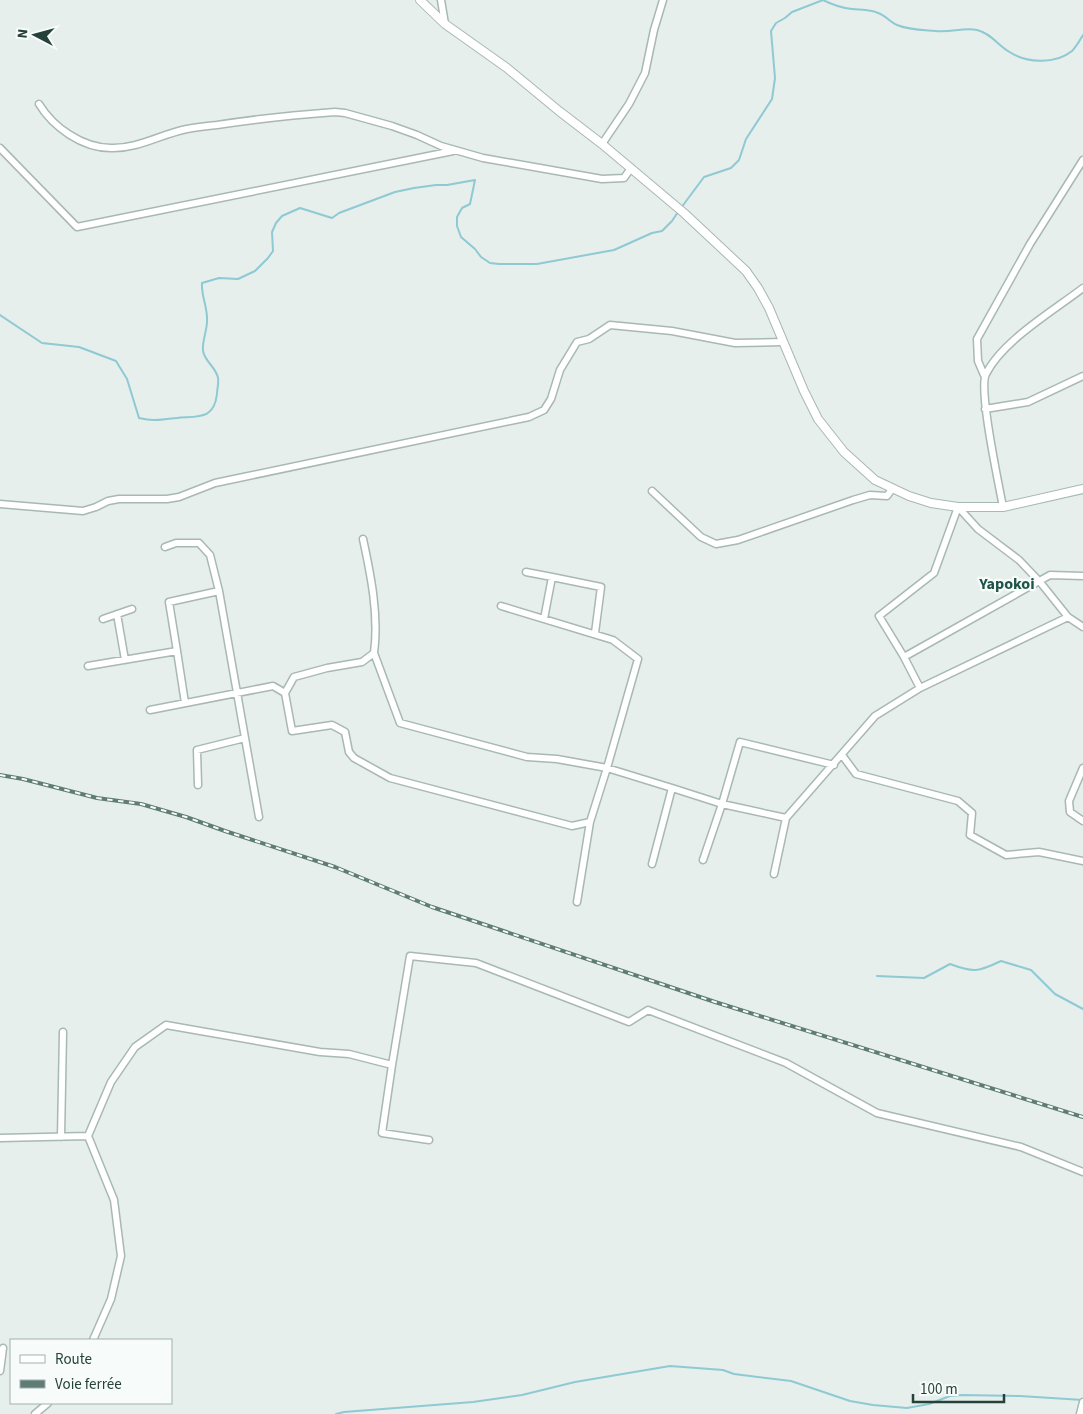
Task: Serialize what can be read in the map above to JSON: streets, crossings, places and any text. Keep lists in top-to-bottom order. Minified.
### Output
{"districts":["Yapokoi"],"legend":["Route","Voie ferrée"],"scale_bar":"100 m","north":"left"}
